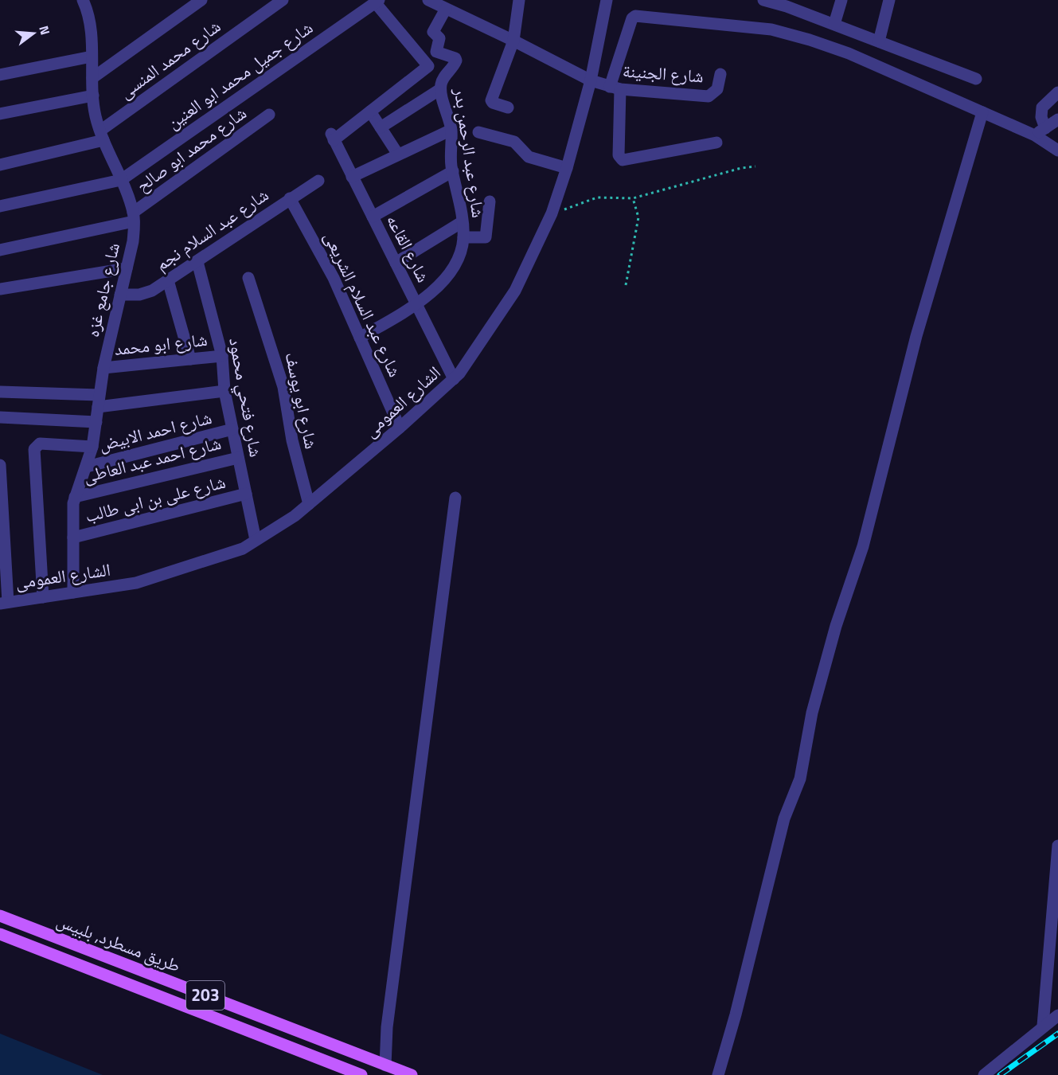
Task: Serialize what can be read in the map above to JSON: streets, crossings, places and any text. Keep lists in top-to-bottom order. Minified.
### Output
{"streets":{"main road":["طريق مسطرد, بلبيس","203"],"street":["شارع محمد المنسى","شارع الجنينة","شارع جميل محمد ابو العنين","شارع محمد ابو صالح","شارع عبد الرحمن بدر","شارع عبد السلام نجم","شارع القاعه","شارع جامع غزه","شارع عبد السلام الشريعى","شارع ابو محمد","شارع فتحي محمود","شارع ابو يوسف","الشارع العمومى","شارع احمد الابيض","شارع احمد عبد العاطى","شارع على بن ابى طالب"]},"crossings":[["شارع محمد المنسى","شارع جامع غزه"],["شارع الجنينة","شارع عبد الرحمن بدر"],["شارع الجنينة","الشارع العمومى"],["شارع جميل محمد ابو العنين","شارع جامع غزه"],["شارع محمد ابو صالح","شارع جامع غزه"],["شارع عبد الرحمن بدر","شارع القاعه"],["شارع عبد الرحمن بدر","شارع عبد السلام الشريعى"],["شارع عبد السلام نجم","شارع جامع غزه"],["شارع عبد السلام نجم","شارع عبد السلام الشريعى"],["شارع عبد السلام نجم","شارع فتحي محمود"],["شارع القاعه","الشارع العمومى"],["شارع جامع غزه","شارع ابو محمد"],["شارع جامع غزه","الشارع العمومى"],["شارع جامع غزه","شارع احمد الابيض"],["شارع جامع غزه","شارع احمد عبد العاطى"],["شارع جامع غزه","شارع على بن ابى طالب"],["شارع عبد السلام الشريعى","الشارع العمومى"],["شارع ابو محمد","شارع فتحي محمود"],["شارع فتحي محمود","الشارع العمومى"],["شارع فتحي محمود","شارع احمد الابيض"],["شارع فتحي محمود","شارع احمد عبد العاطى"],["شارع فتحي محمود","شارع على بن ابى طالب"],["شارع ابو يوسف","الشارع العمومى"]],"north":"right"}
